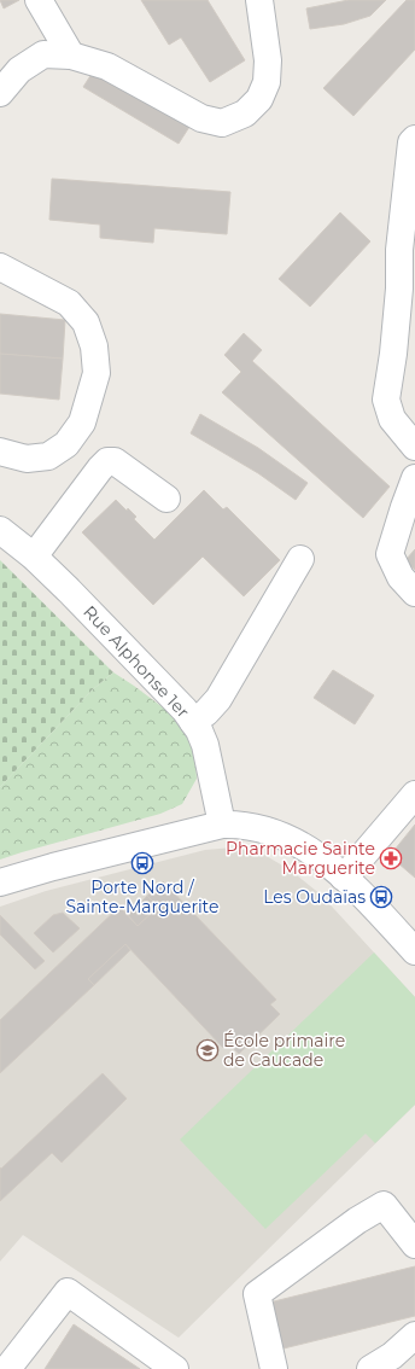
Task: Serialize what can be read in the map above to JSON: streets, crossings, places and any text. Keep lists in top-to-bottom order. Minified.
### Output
{"streets":{"street":["Rue Alphonse 1er"]},"places":{"pharmacy":["Pharmacie Sainte Marguerite"],"bus stop":["Porte Nord / Sainte-Marguerite","Les Oudaïas"],"school or university":["École primaire de Caucade"]}}
